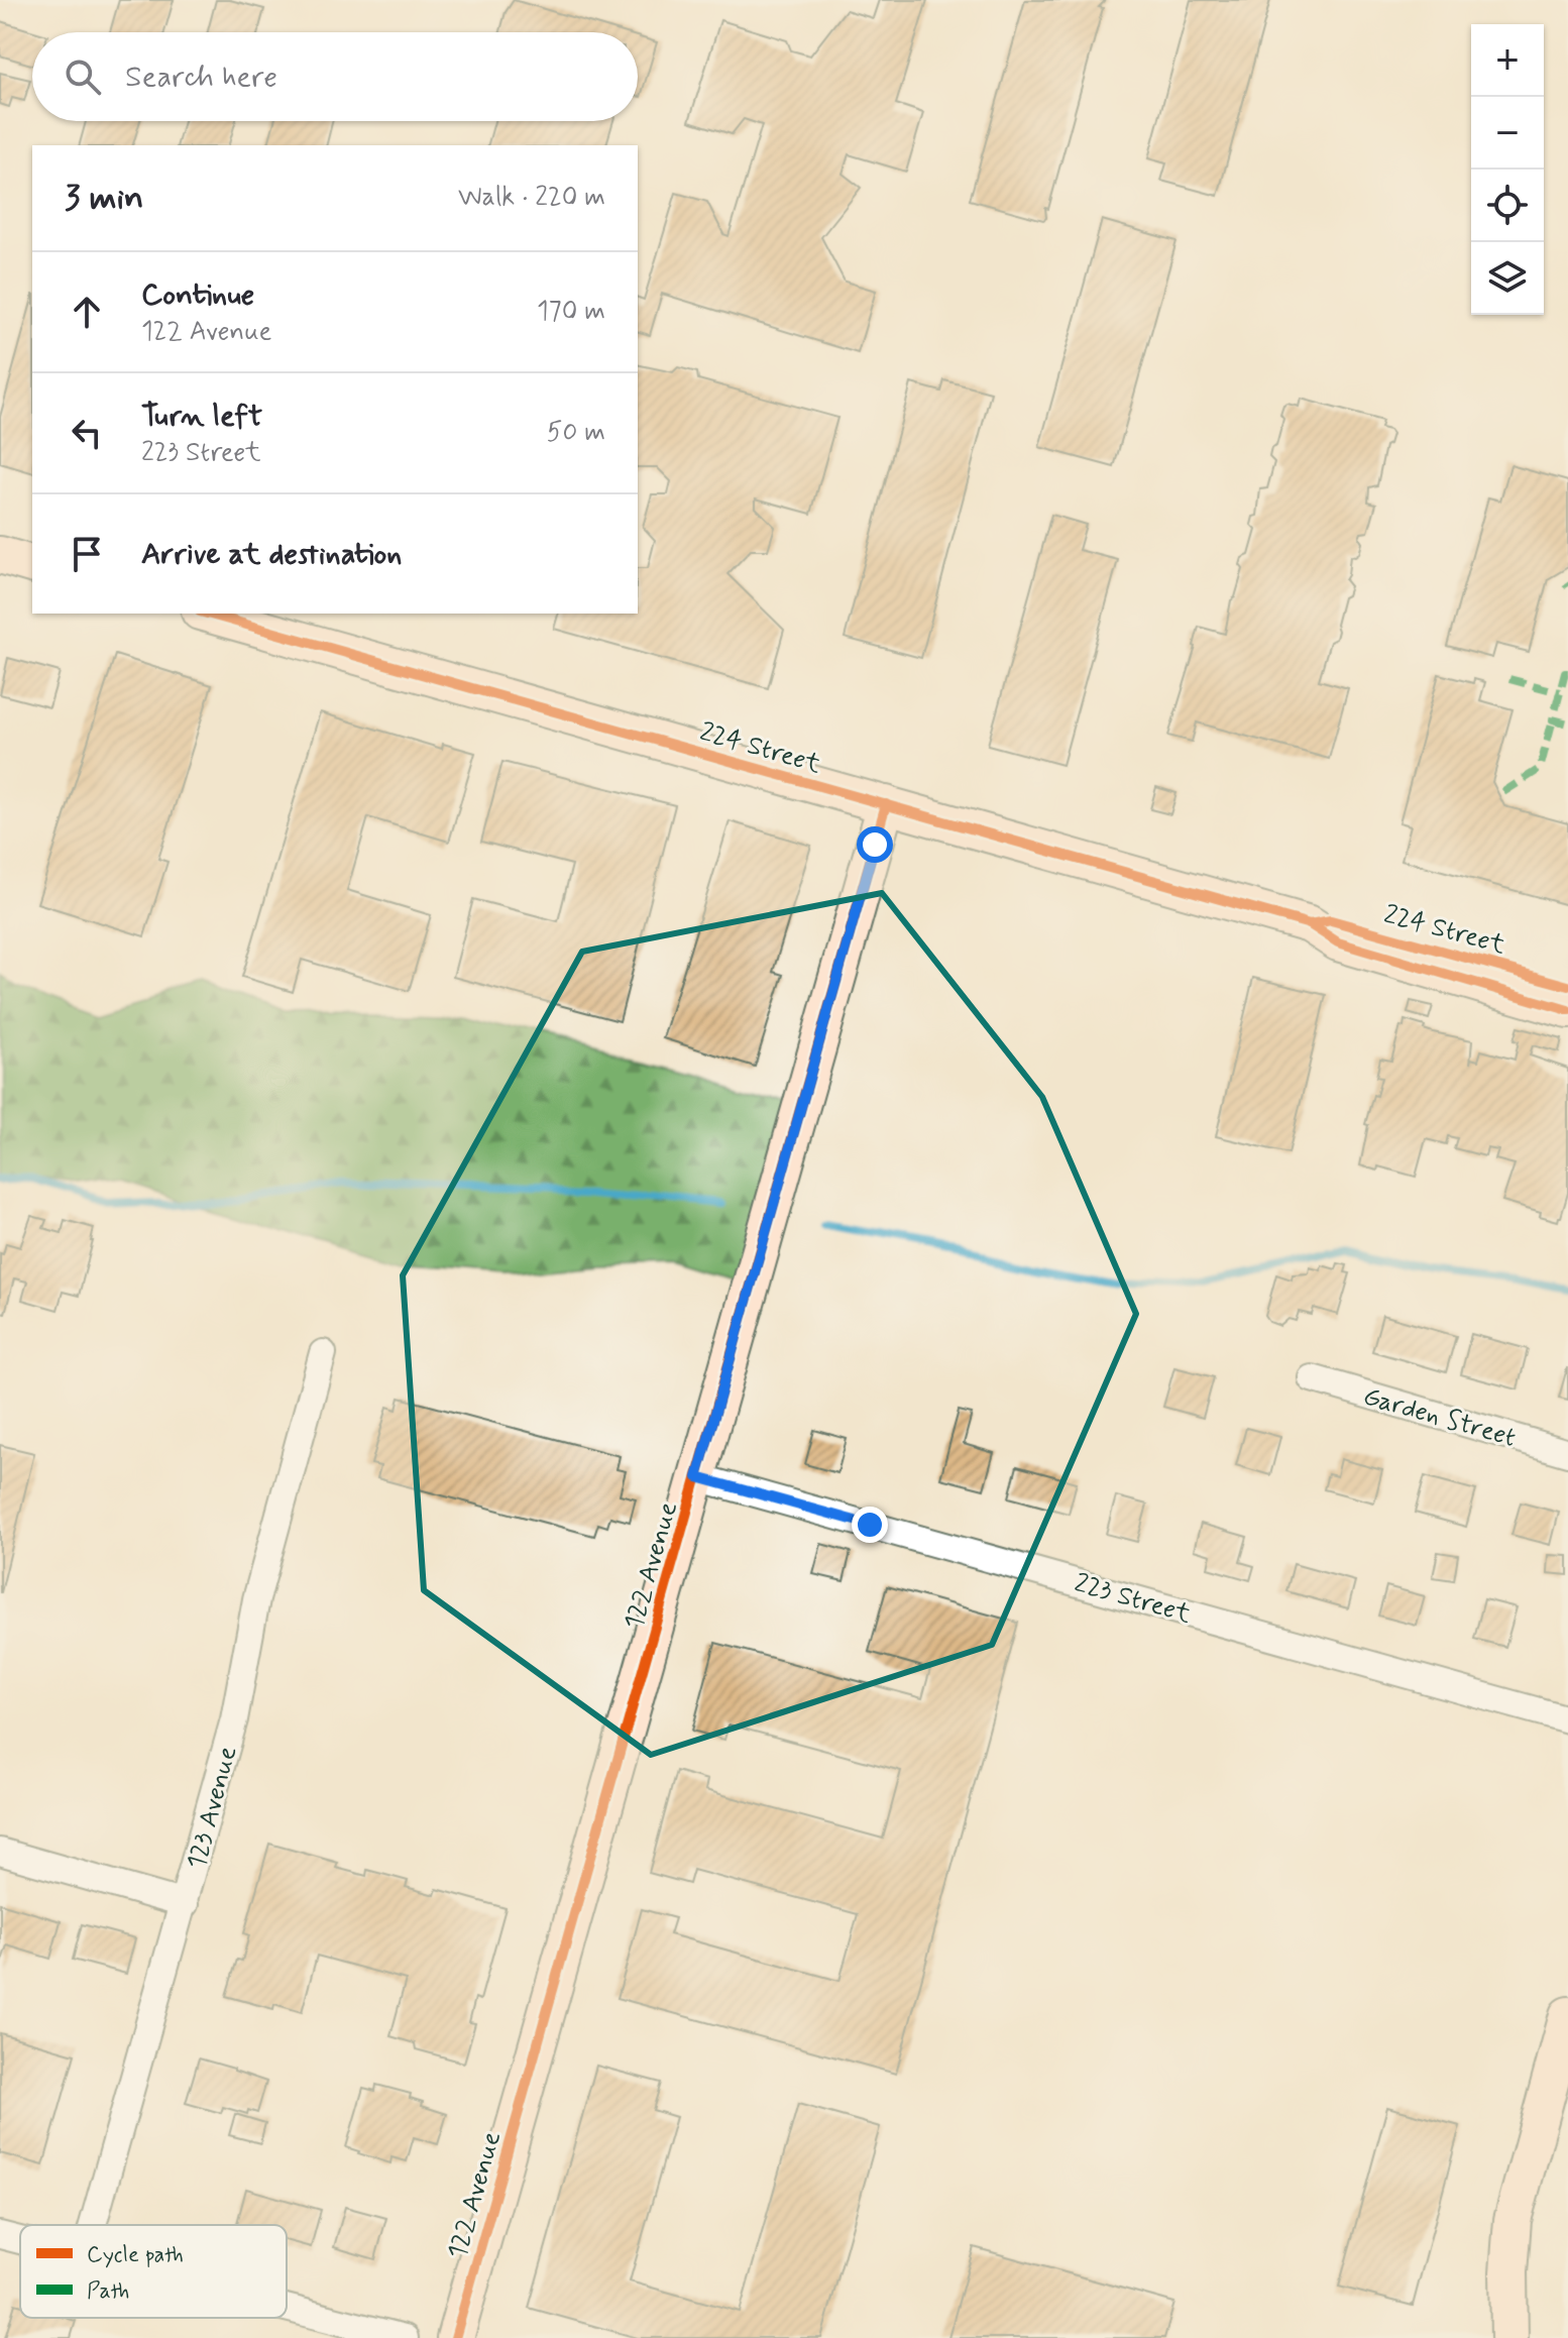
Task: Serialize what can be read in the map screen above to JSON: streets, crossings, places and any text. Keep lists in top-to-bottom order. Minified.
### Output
{"streets":{"street":["224 Street","Garden Street","122 Avenue","223 Street","123 Avenue"]},"crossings":[["224 Street","122 Avenue"],["122 Avenue","223 Street"]],"legend":["Cycle path","Path"],"page":{"map_buttons":["+","−"],"search":"Search here","heading":["3 min","Walk · 220 m"],"list":[["Continue","122 Avenue","170 m"],["Turn left","223 Street","50 m"],"Arrive at destination"]}}
